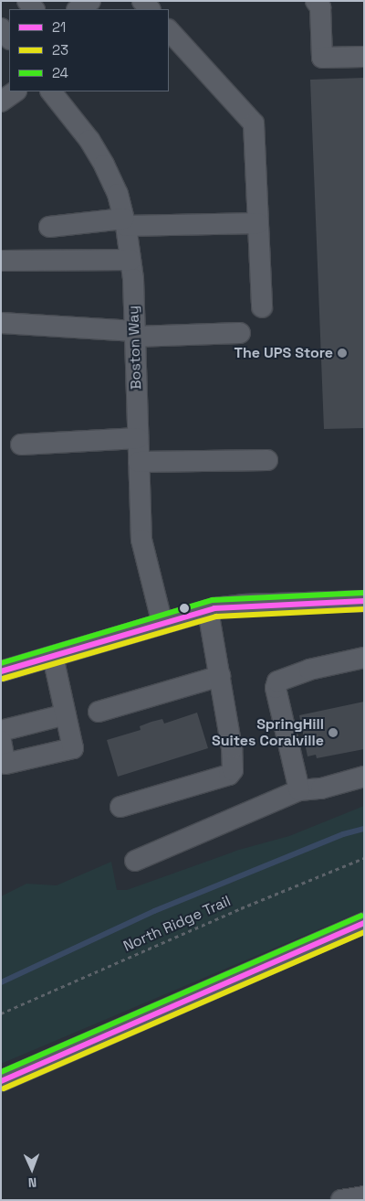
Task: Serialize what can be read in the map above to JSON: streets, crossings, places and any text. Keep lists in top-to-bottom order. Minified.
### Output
{"streets":{"street":["Boston Way"],"path":["North Ridge Trail"]},"places":["The UPS Store","SpringHill Suites Coralville"],"lines":["transit line 24","transit line 21","transit line 23"],"legend":["21","23","24"],"north":"bottom"}
